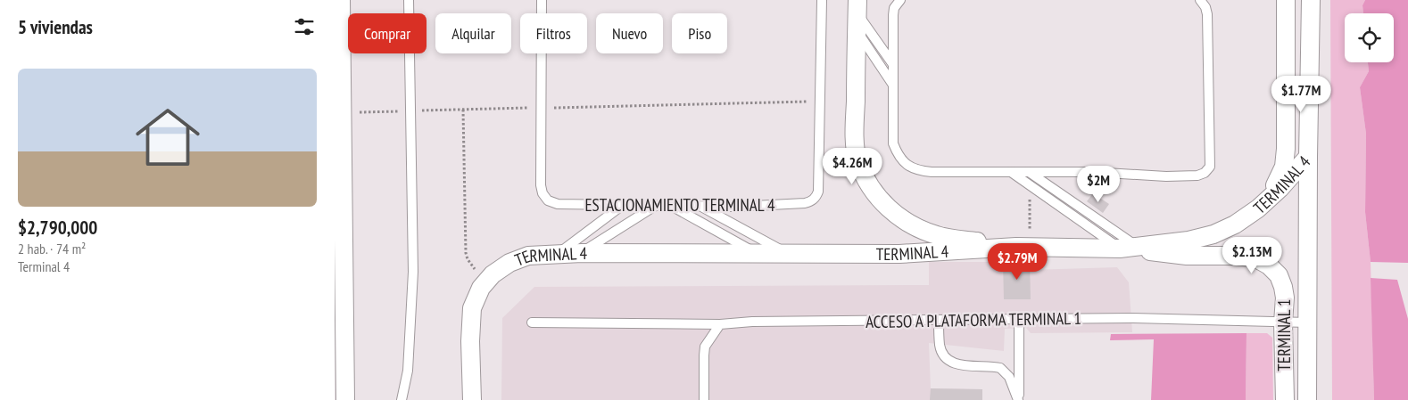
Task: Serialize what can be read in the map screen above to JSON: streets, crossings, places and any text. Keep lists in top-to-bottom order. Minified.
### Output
{"streets":{"street":["TERMINAL 4","TERMINAL 1"],"lane":["ESTACIONAMIENTO TERMINAL 4","ACCESO A PLATAFORMA TERMINAL 1"]},"crossings":[["TERMINAL 4","TERMINAL 1"],["ACCESO A PLATAFORMA TERMINAL 1","TERMINAL 1"]],"page":{"heading":"5 viviendas","chip":["Comprar","Alquilar","Filtros","Nuevo","Piso"],"list":[{"name":"$2,790,000","note":"2 hab. · 74 m² · Terminal 4"}],"price":["$1.77M","$4.26M","$2M","$2.13M","$2.79M"]}}
